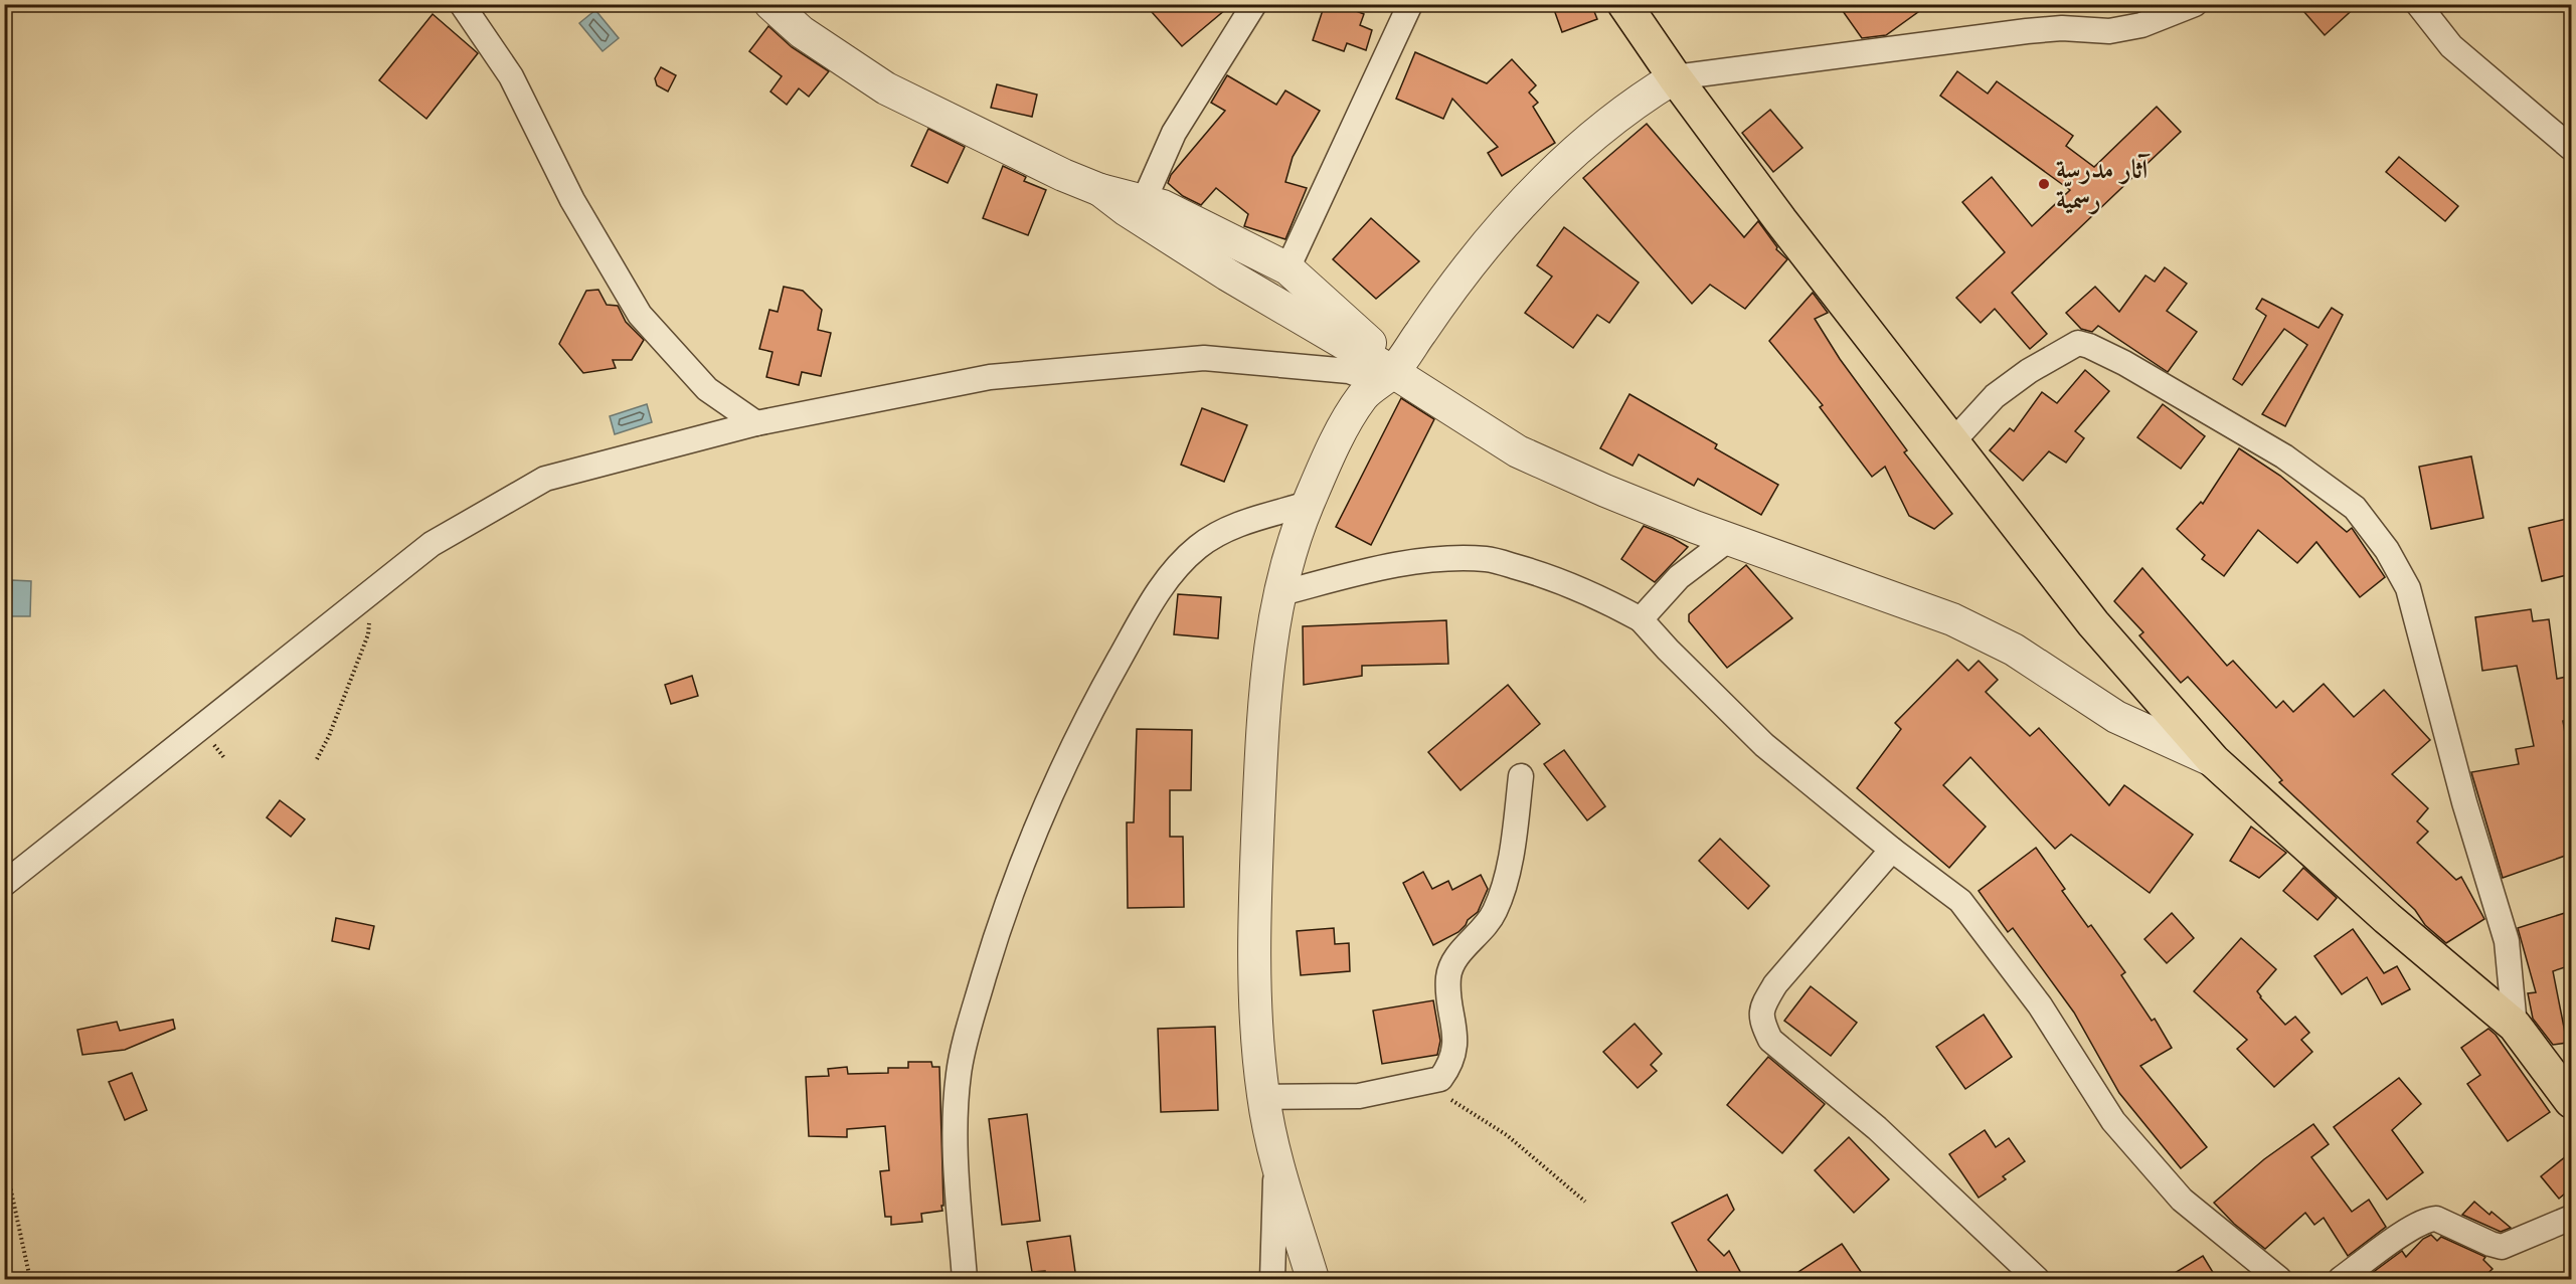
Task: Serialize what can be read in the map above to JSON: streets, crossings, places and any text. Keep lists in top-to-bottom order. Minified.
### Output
{"places":["آثار مدرسة رسميّة"]}
